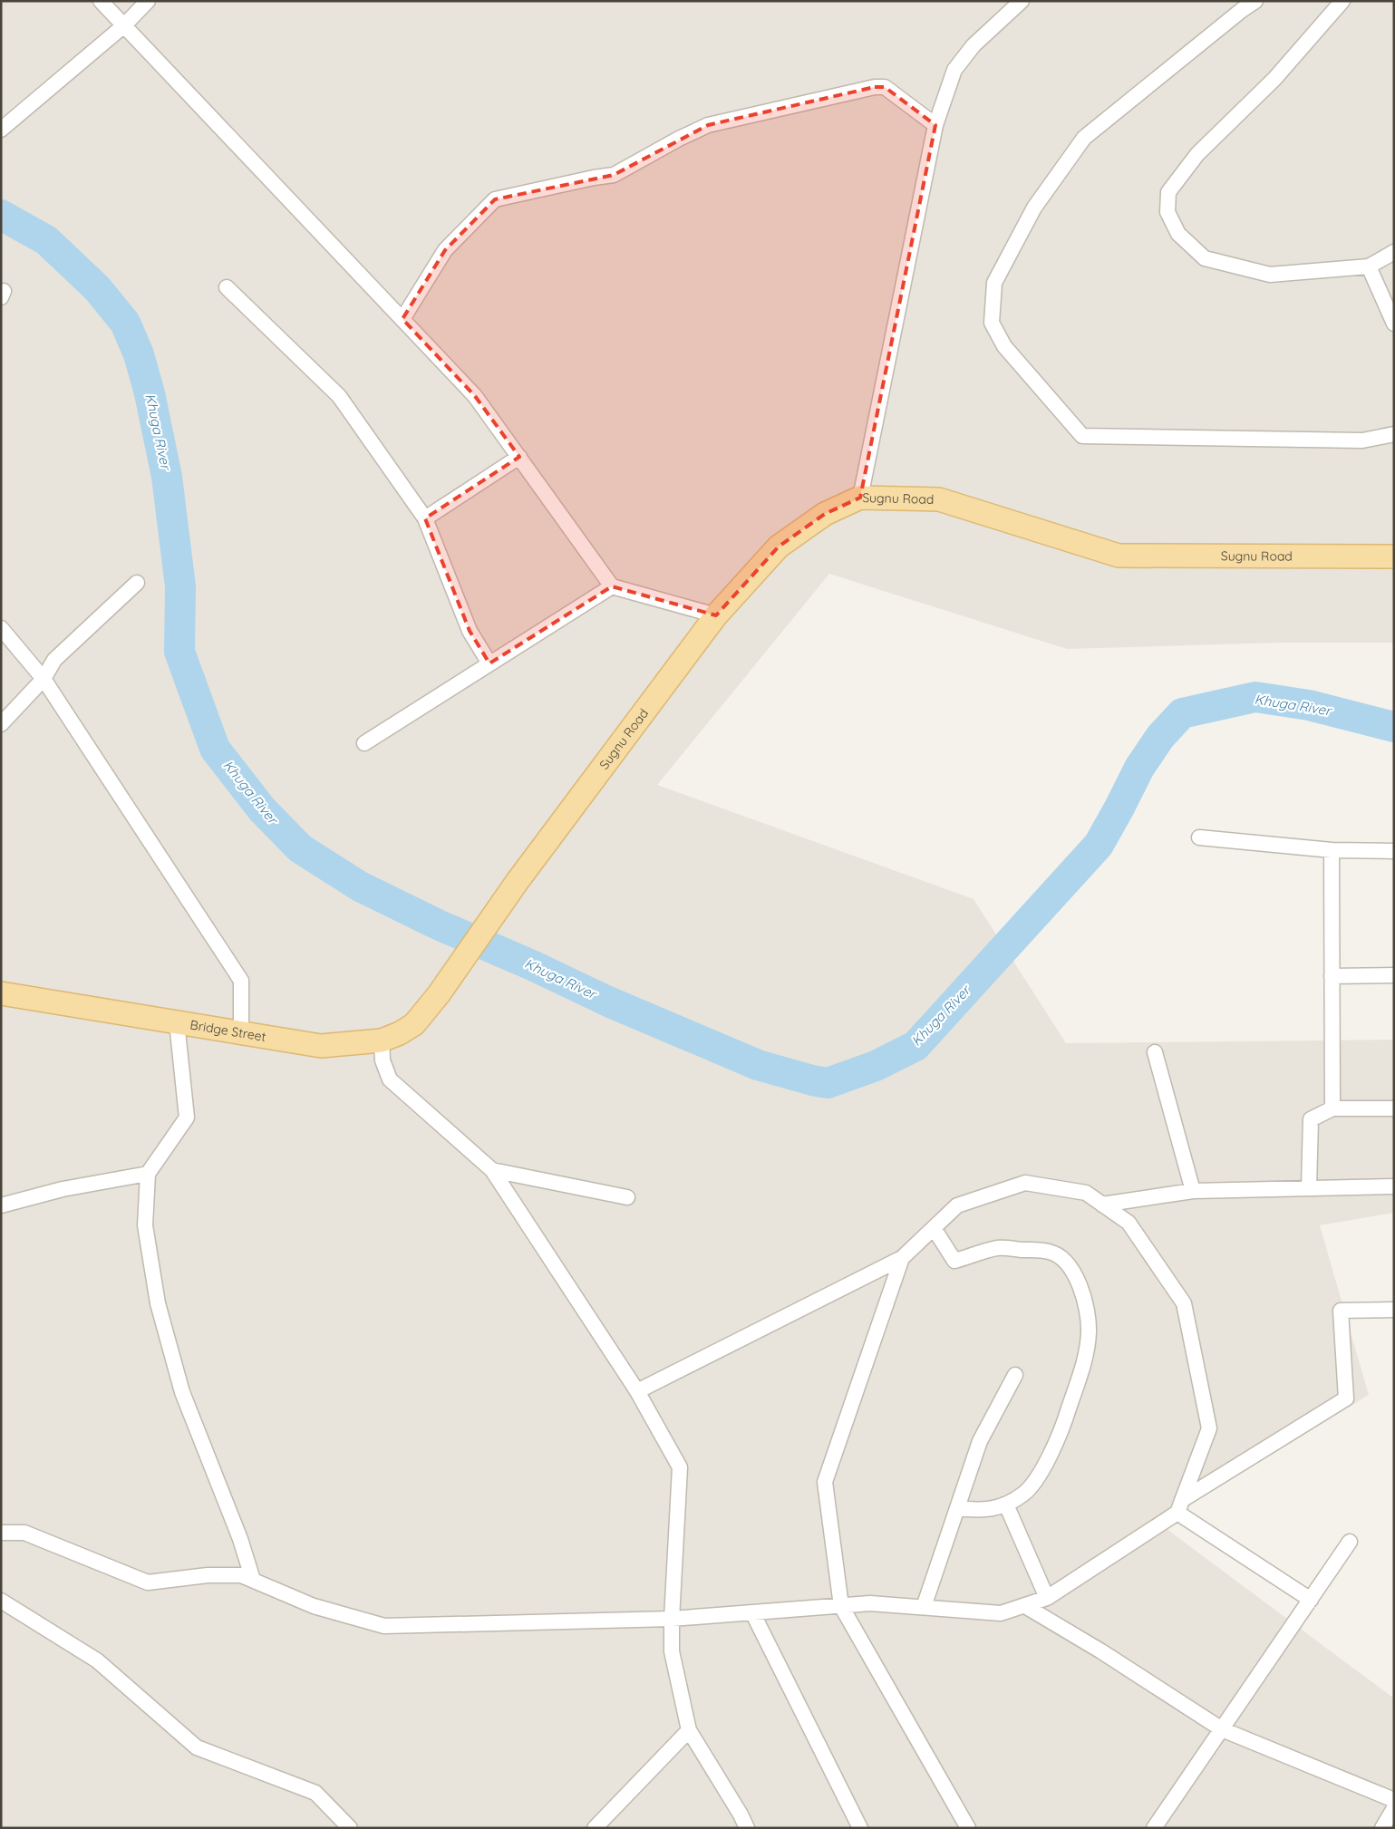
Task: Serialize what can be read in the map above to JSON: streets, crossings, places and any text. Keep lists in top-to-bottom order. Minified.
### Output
{"streets":{"main road":["Sugnu Road","Bridge Street"]},"crossings":[["Sugnu Road","Bridge Street"]],"water":["Khuga River"]}
